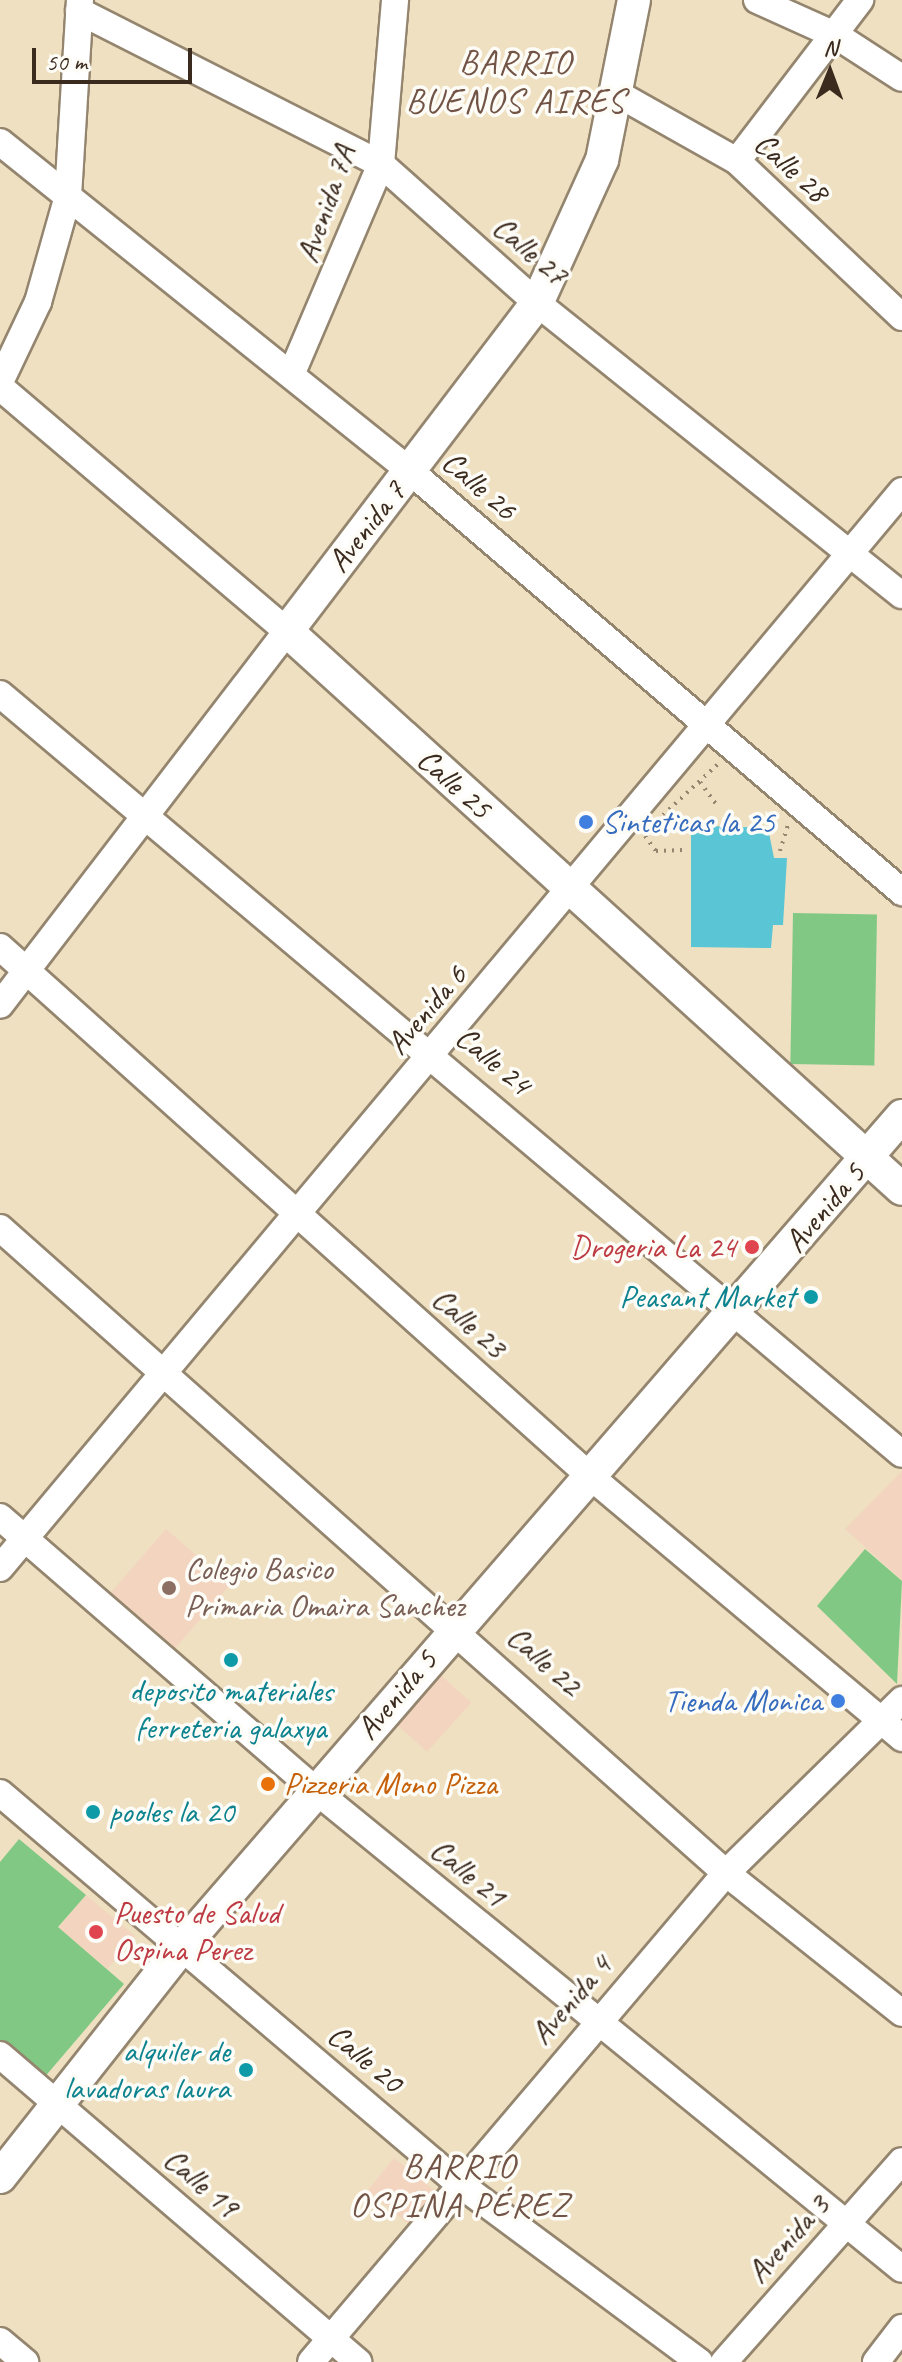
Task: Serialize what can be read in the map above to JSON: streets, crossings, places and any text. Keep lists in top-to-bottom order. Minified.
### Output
{"streets":{"street":["Calle 28","Avenida 7A","Calle 27","Calle 26","Avenida 7","Calle 25","Avenida 6","Calle 24","Avenida 5","Calle 23","Calle 22","Calle 21","Avenida 4","Calle 20","Calle 19","Avenida 3"]},"crossings":[["Calle 28","Avenida 7"],["Avenida 7A","Calle 27"],["Avenida 7A","Calle 26"],["Calle 27","Avenida 7"],["Calle 27","Avenida 6"],["Calle 26","Avenida 7"],["Calle 26","Avenida 6"],["Avenida 7","Calle 25"],["Avenida 7","Calle 24"],["Avenida 7","Calle 23"],["Calle 25","Avenida 6"],["Calle 25","Avenida 5"],["Avenida 6","Calle 24"],["Avenida 6","Calle 23"],["Avenida 6","Calle 22"],["Avenida 6","Calle 21"],["Calle 24","Avenida 5"],["Avenida 5","Calle 23"],["Avenida 5","Calle 22"],["Avenida 5","Calle 21"],["Avenida 5","Calle 20"],["Avenida 5","Calle 19"],["Calle 23","Avenida 4"],["Calle 22","Avenida 4"],["Calle 21","Avenida 4"],["Calle 21","Avenida 3"],["Avenida 4","Calle 20"],["Avenida 4","Calle 19"]],"districts":["BARRIO BUENOS AIRES","BARRIO OSPINA PÉREZ"],"places":["Sinteticas la 25","Drogeria La 24","Peasant Market","Colegio Basico Primaria Omaira Sanchez","deposito materiales ferreteria galaxya","Tienda Monica","Pizzeria Mono Pizza","pooles la 20","Puesto de Salud Ospina Perez","alquiler de lavadoras laura"],"scale_bar":"50 m","north":"top"}
